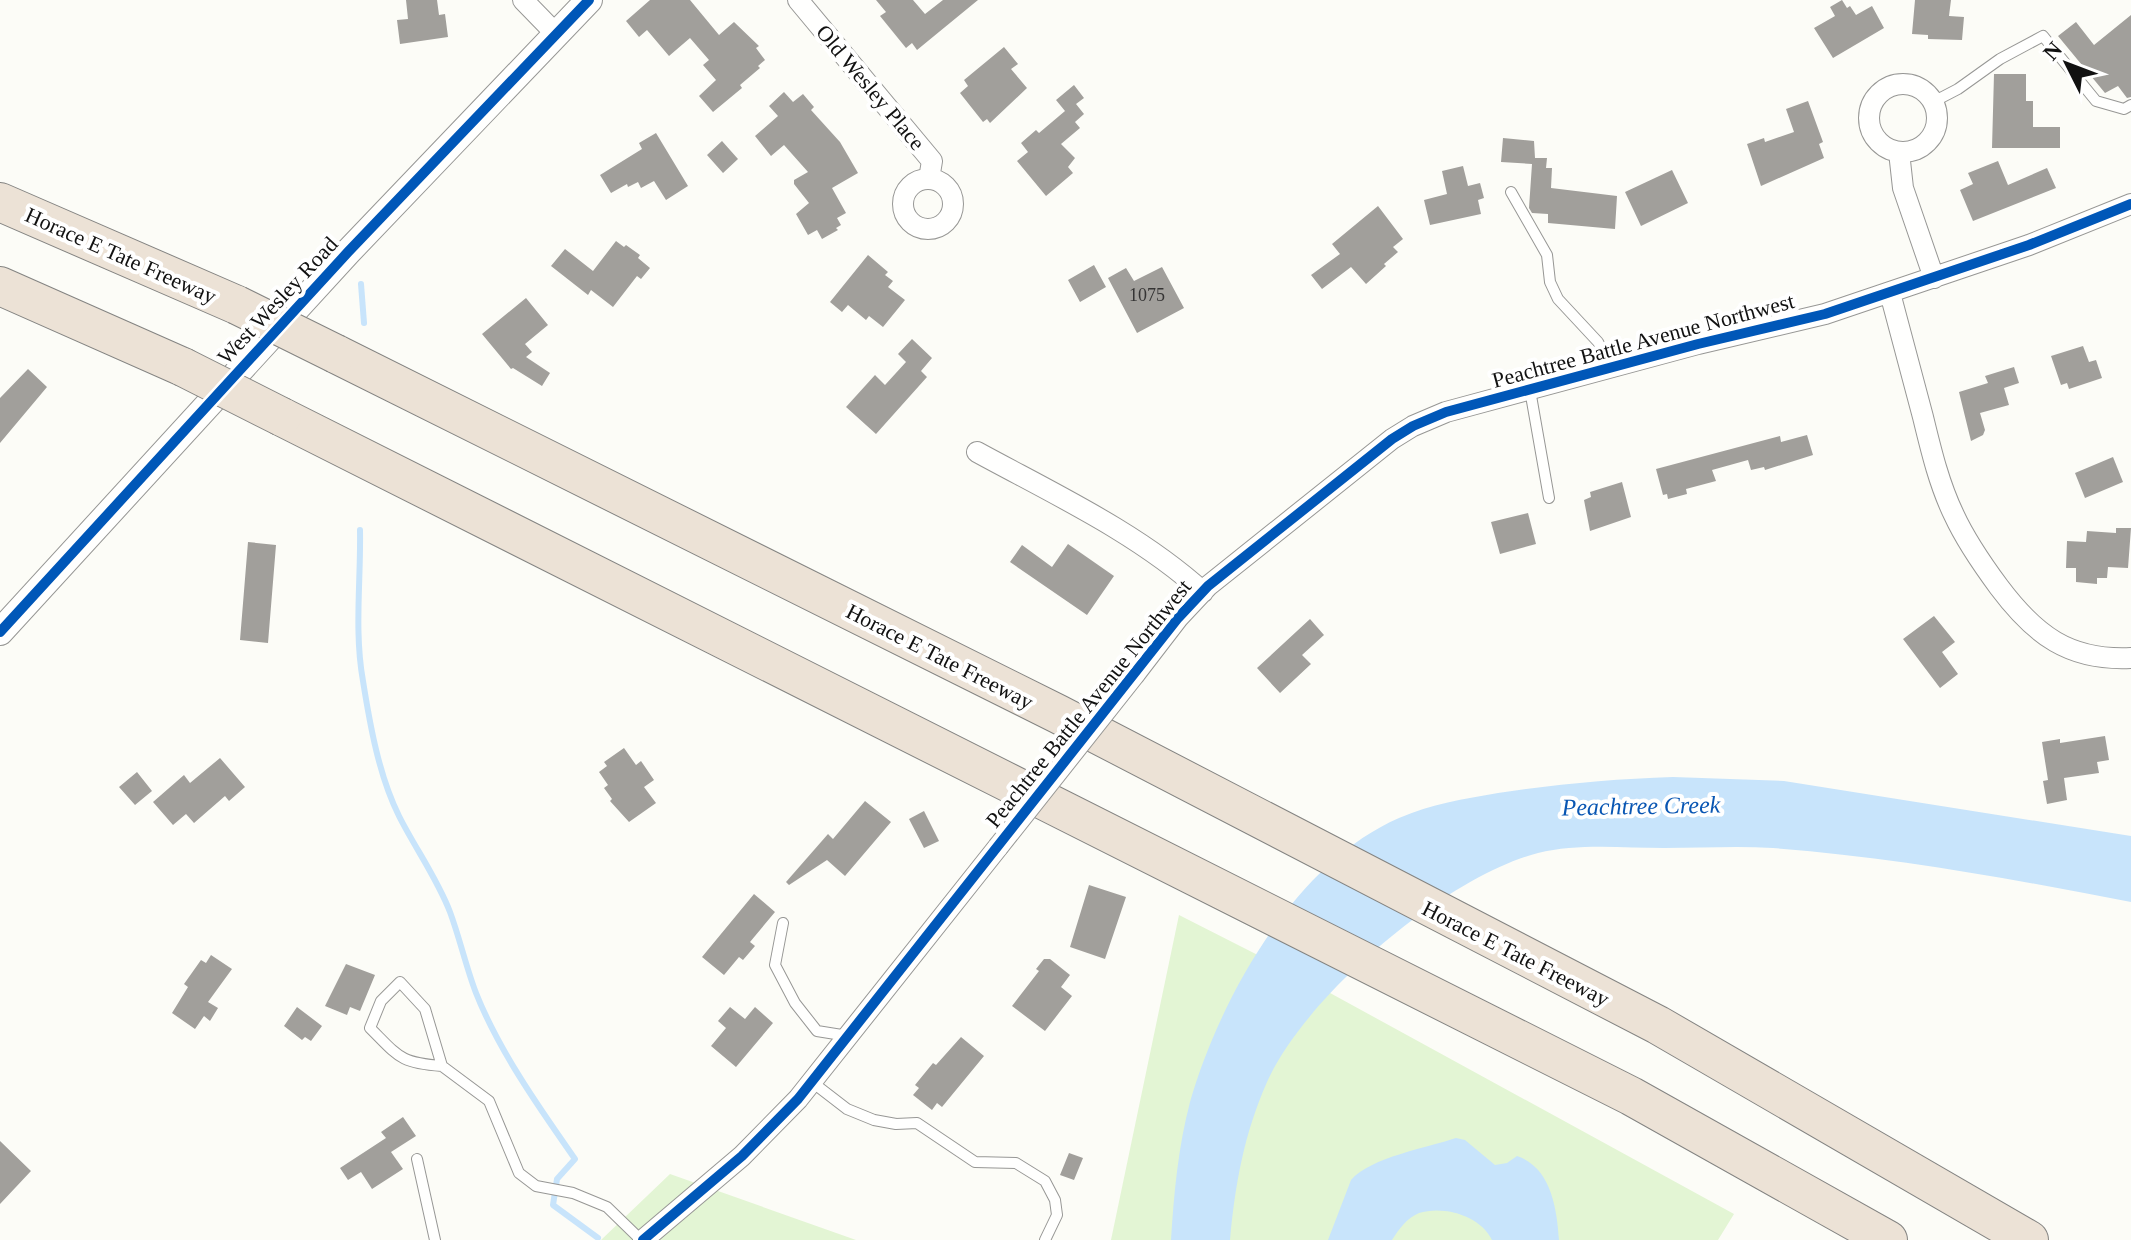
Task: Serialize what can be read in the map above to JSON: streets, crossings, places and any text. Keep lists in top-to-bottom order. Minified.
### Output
{"streets":{"highway":["Horace E Tate Freeway"],"street":["Old Wesley Place","West Wesley Road","Peachtree Battle Avenue Northwest"]},"water":["Peachtree Creek"],"house_numbers":["1075"],"north":"top left"}
